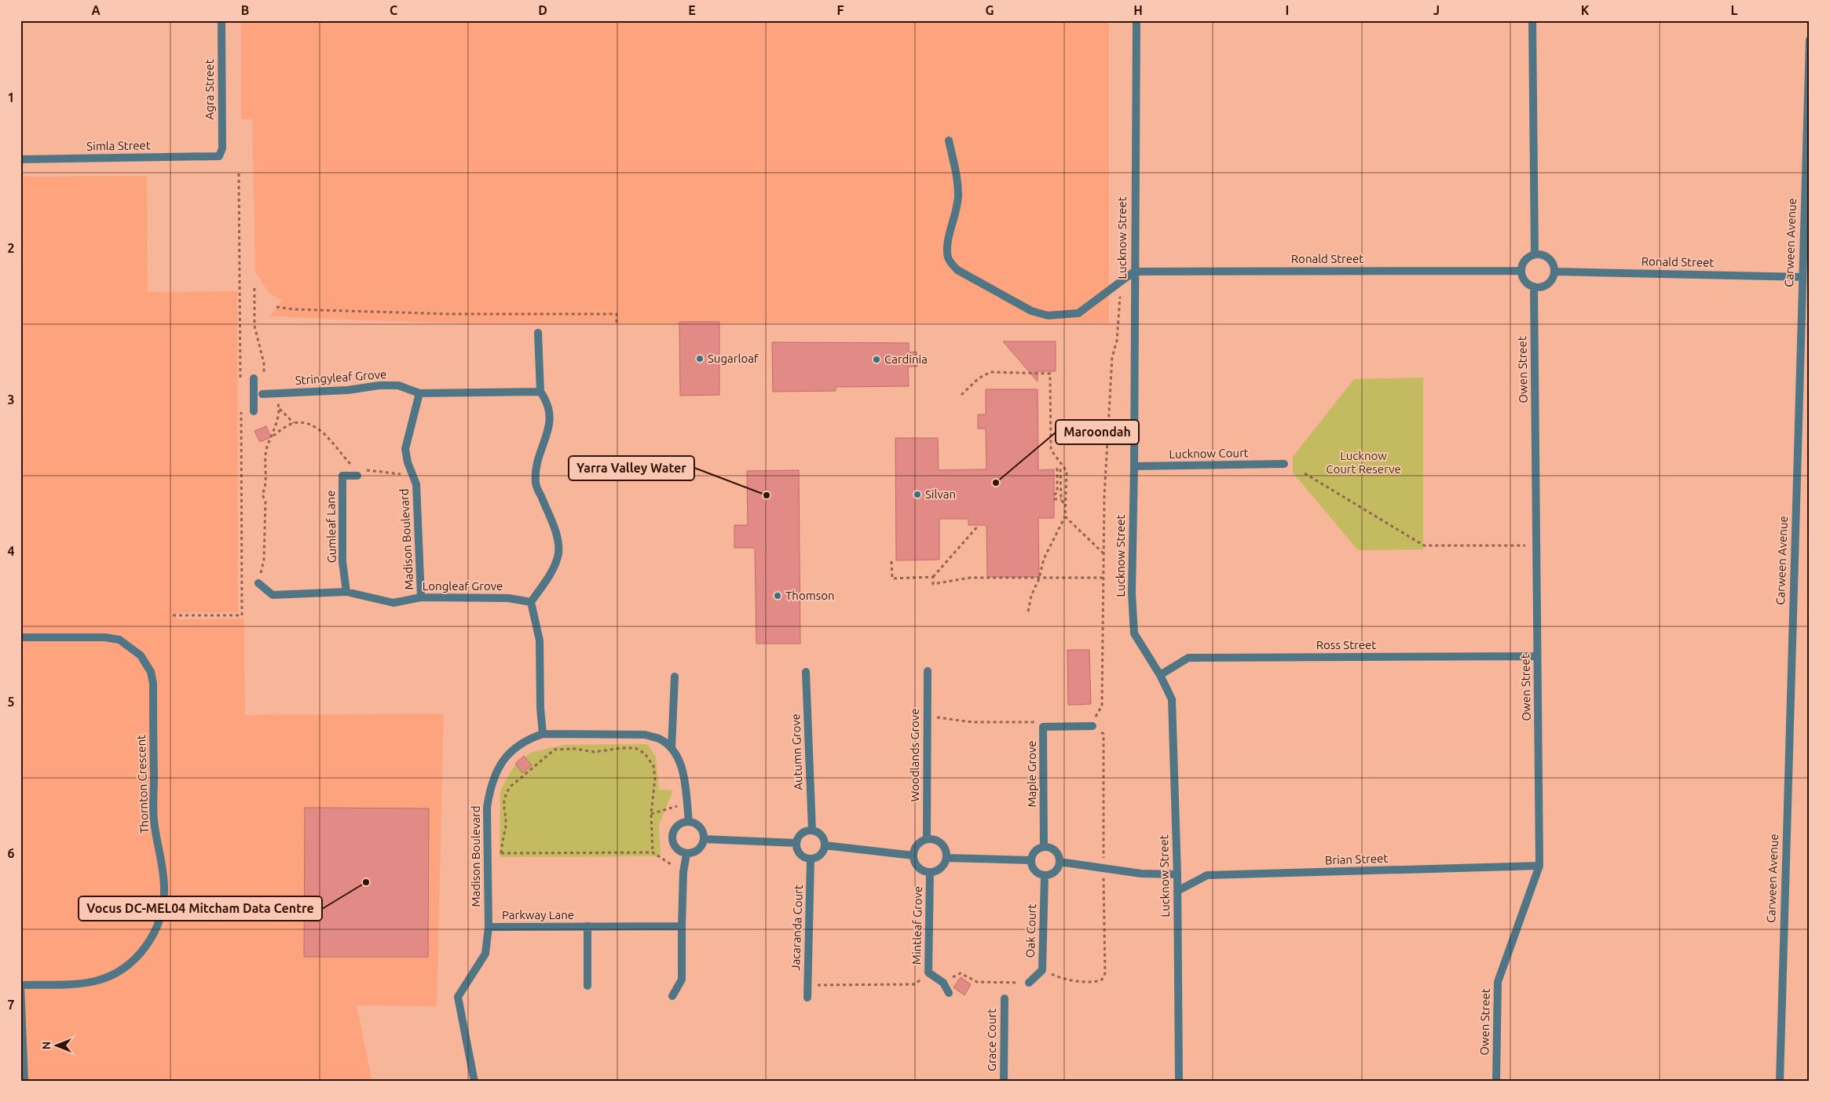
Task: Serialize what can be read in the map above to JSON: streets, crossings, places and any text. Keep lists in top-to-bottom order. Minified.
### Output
{"streets":{"street":["Agra Street","Simla Street","Lucknow Street","Carween Avenue","Ronald Street","Owen Street","Stringyleaf Grove","Lucknow Court","Gumleaf Lane","Madison Boulevard","Longleaf Grove","Ross Street","Autumn Grove","Woodlands Grove","Maple Grove","Thornton Crescent","Brian Street","Parkway Lane","Mintleaf Grove","Jacaranda Court","Oak Court","Grace Court"]},"crossings":[["Agra Street","Simla Street"],["Lucknow Street","Ronald Street"],["Lucknow Street","Lucknow Court"],["Lucknow Street","Ross Street"],["Lucknow Street","Brian Street"],["Carween Avenue","Ronald Street"],["Ronald Street","Owen Street"],["Owen Street","Ross Street"],["Owen Street","Brian Street"],["Stringyleaf Grove","Madison Boulevard"],["Gumleaf Lane","Longleaf Grove"],["Madison Boulevard","Longleaf Grove"],["Madison Boulevard","Parkway Lane"],["Autumn Grove","Jacaranda Court"],["Woodlands Grove","Mintleaf Grove"],["Maple Grove","Oak Court"]],"parks":["Lucknow Court Reserve"],"places":["Sugarloaf","Cardinia","Maroondah","Silvan","Yarra Valley Water","Thomson","Vocus DC-MEL04 Mitcham Data Centre"],"north":"left","grid":{"columns":["A","B","C","D","E","F","G","H","I","J","K","L"],"rows":["1","2","3","4","5","6","7"]}}
